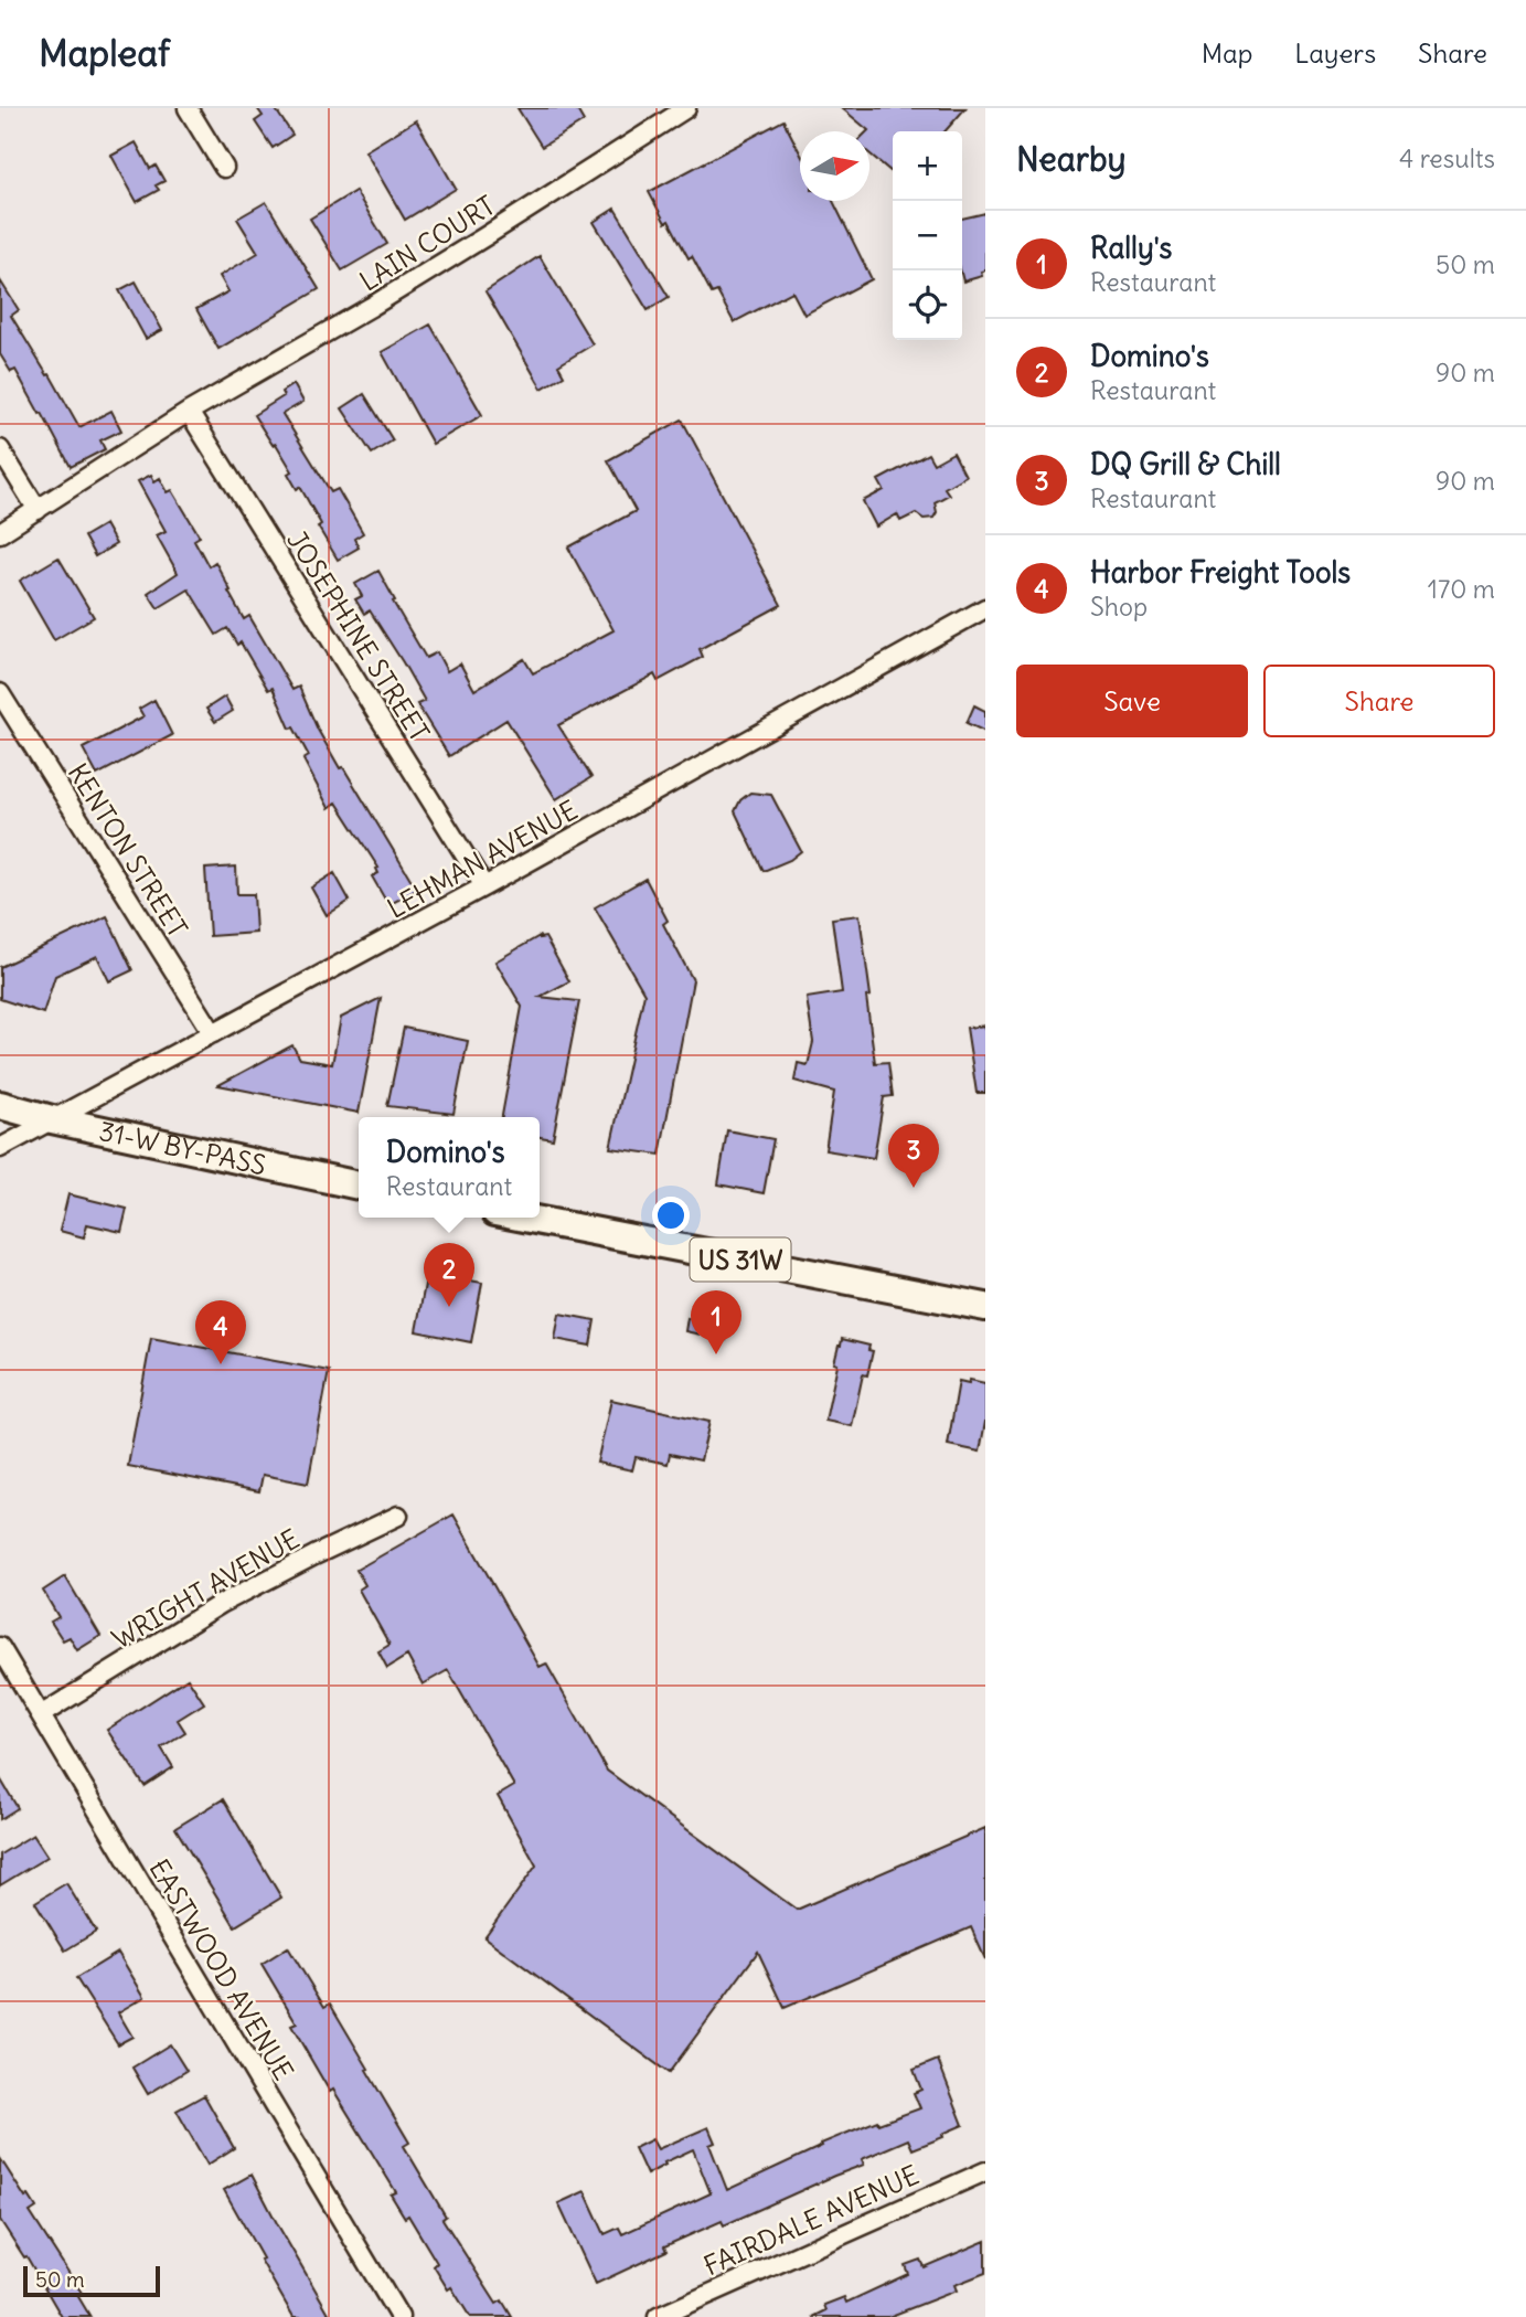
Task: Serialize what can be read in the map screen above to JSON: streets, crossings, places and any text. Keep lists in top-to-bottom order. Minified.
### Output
{"streets":{"main road":["31-W BY-PASS","US 31W"],"street":["LAIN COURT","JOSEPHINE STREET","KENTON STREET","LEHMAN AVENUE","WRIGHT AVENUE","EASTWOOD AVENUE","FAIRDALE AVENUE"]},"crossings":[["LAIN COURT","JOSEPHINE STREET"],["JOSEPHINE STREET","LEHMAN AVENUE"],["KENTON STREET","LEHMAN AVENUE"],["LEHMAN AVENUE","31-W BY-PASS"],["WRIGHT AVENUE","EASTWOOD AVENUE"]],"scale_bar":"50 m","north":"right","page":{"header":"Mapleaf","nav":["Map","Layers","Share"],"heading":["Nearby","4 results"],"map_buttons":["+","−"],"list":[{"mark":"1","name":"Rally's","note":"Restaurant","value":"50 m"},{"mark":"2","name":"Domino's","note":"Restaurant","value":"90 m"},{"mark":"3","name":"DQ Grill & Chill","note":"Restaurant","value":"90 m"},{"mark":"4","name":"Harbor Freight Tools","note":"Shop","value":"170 m"}],"buttons":["Save","Share"],"popup":["Domino's","Restaurant"],"pins":["3","2","1","4"],"scale":"50 m"}}
